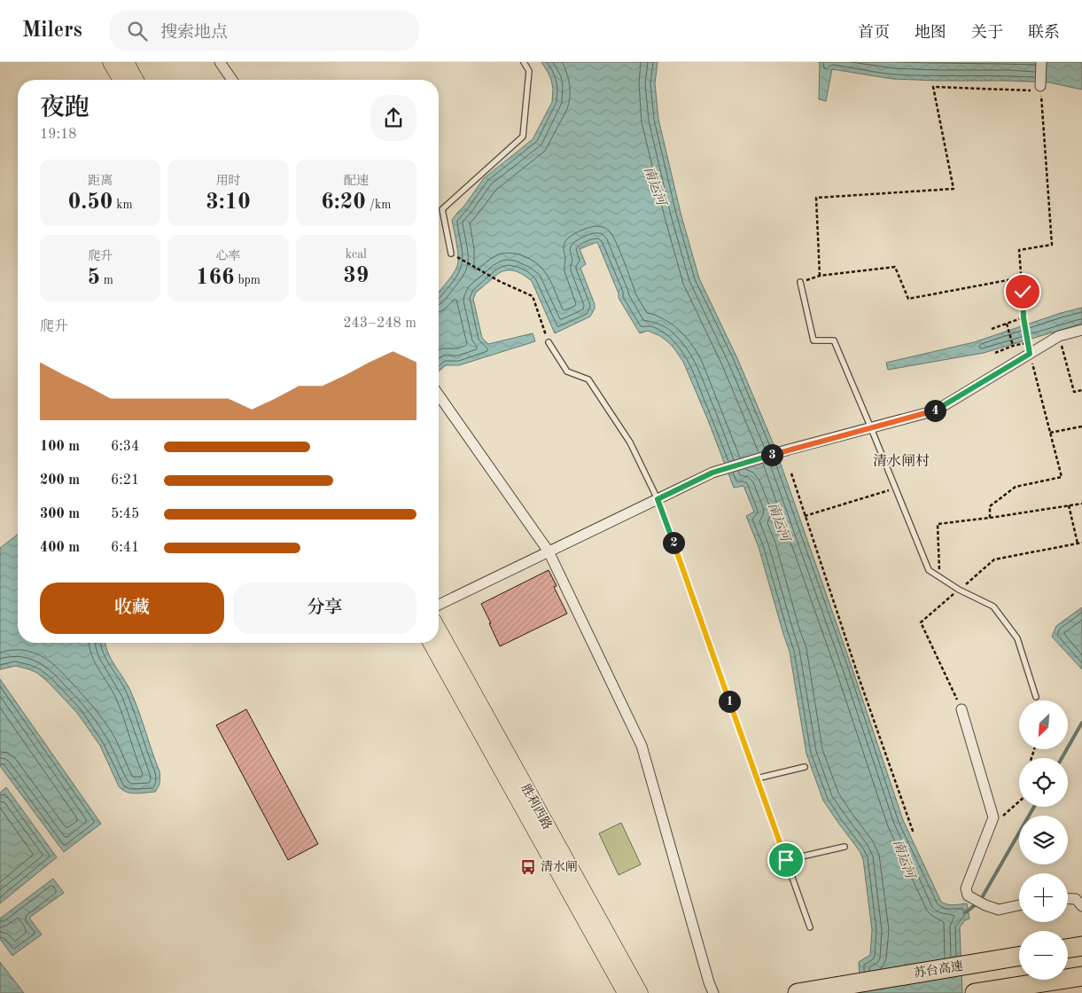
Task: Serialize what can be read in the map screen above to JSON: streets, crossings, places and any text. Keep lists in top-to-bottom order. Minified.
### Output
{"streets":{"highway":["苏台高速"],"main road":["胜利西路"]},"districts":["清水闸村"],"water":["南运河"],"places":{"bus stop":["清水闸"]},"north":"bottom left","page":{"header":"Milers","search":"搜索地点","nav":["首页","地图","关于","联系"],"heading":["夜跑","19:18"],"stats":[["距离","0.50 km"],["用时","3:10"],["配速","6:20 /km"],["爬升","5 m"],["心率","166 bpm"],["kcal","39"]],"chart":["爬升","243–248 m"],"pins":["4","3","2","1"],"list":[{"name":"100 m","note":"6:34"},{"name":"200 m","note":"6:21"},{"name":"300 m","note":"5:45"},{"name":"400 m","note":"6:41"}],"buttons":["收藏","分享"],"map_buttons":["+","−"]}}
